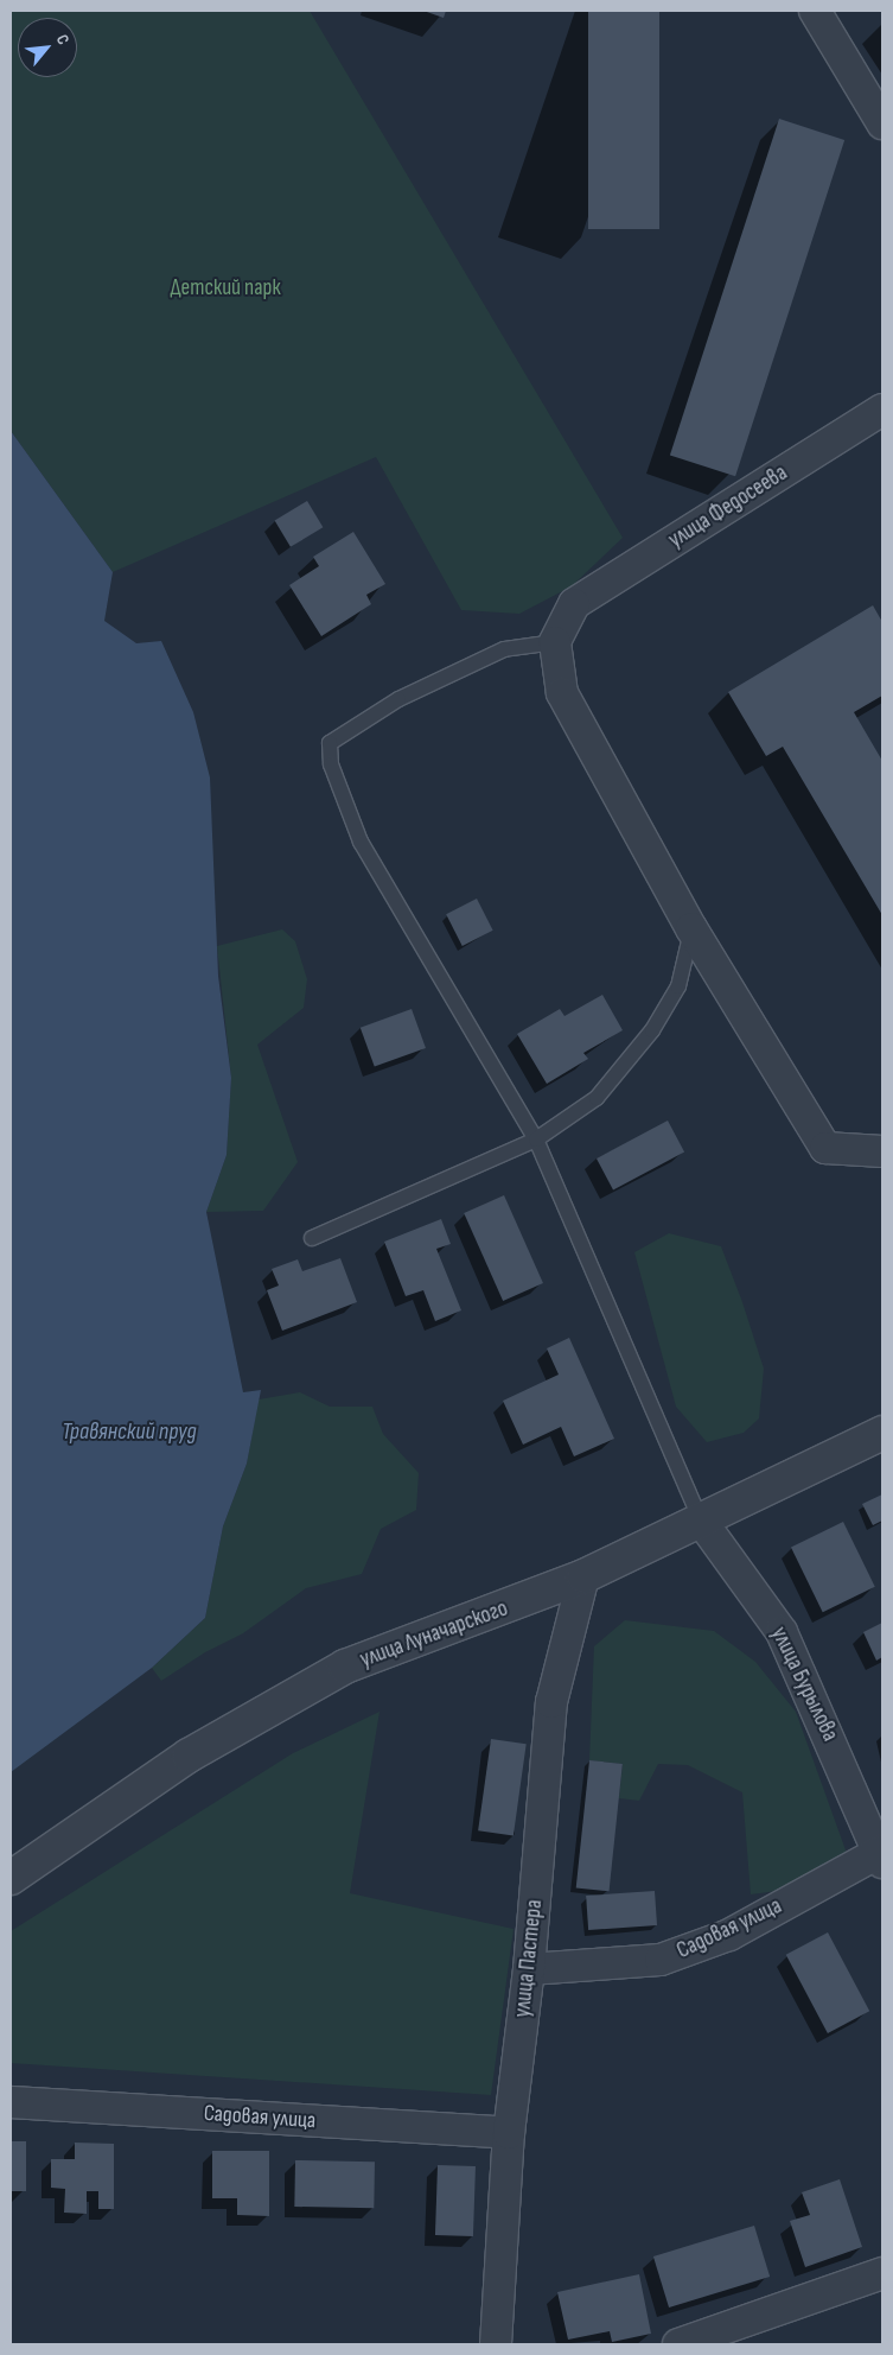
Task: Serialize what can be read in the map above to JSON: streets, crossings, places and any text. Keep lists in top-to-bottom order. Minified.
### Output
{"streets":{"street":["улица Федосеева","улица Луначарского","улица Бурылова","Садовая улица","улица Пастера"]},"crossings":[["улица Луначарского","улица Бурылова"],["улица Луначарского","улица Пастера"],["улица Бурылова","Садовая улица"],["Садовая улица","улица Пастера"]],"water":["Травянский пруд"],"parks":["Детский парк"],"north":"top right"}
